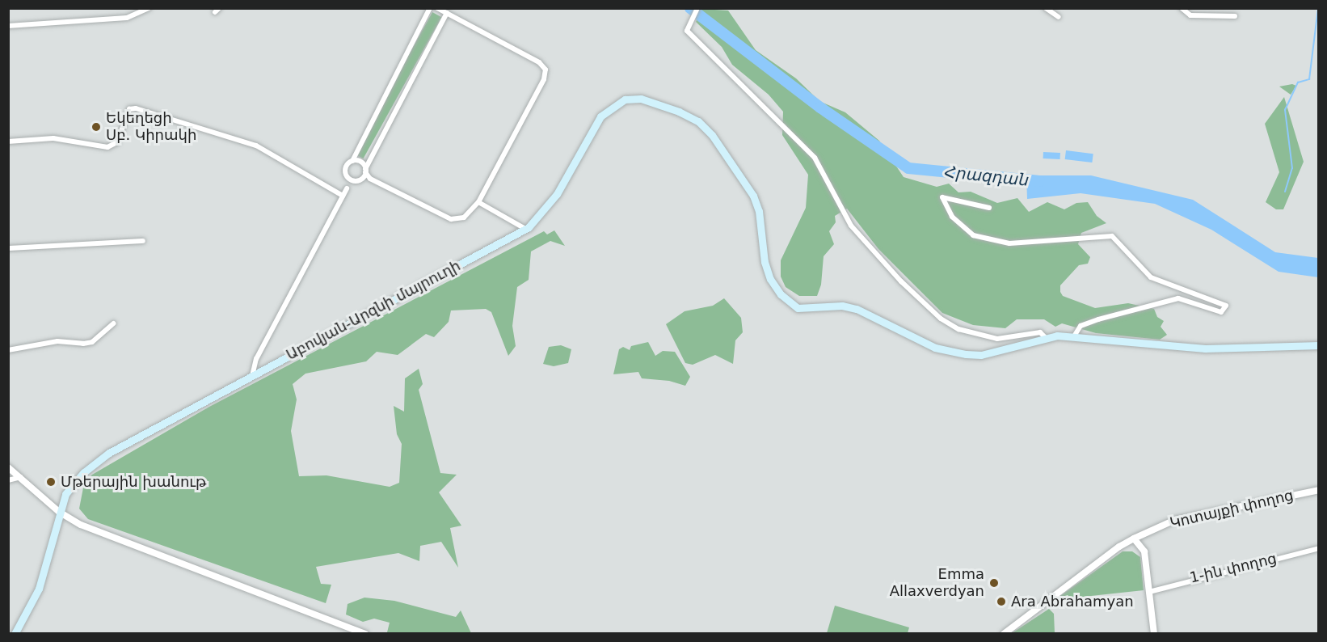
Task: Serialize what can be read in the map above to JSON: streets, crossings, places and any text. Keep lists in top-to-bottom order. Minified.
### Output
{"streets":{"main road":["Աբովյան-Արզնի մայրուղի"],"street":["Կոտայքի փողոց","1-ին փողոց"]},"water":["Հրազդան"],"places":["Եկեղեցի Սբ. Կիրակի","Մթերային խանութ","Emma Allaxverdyan","Ara Abrahamyan"]}
